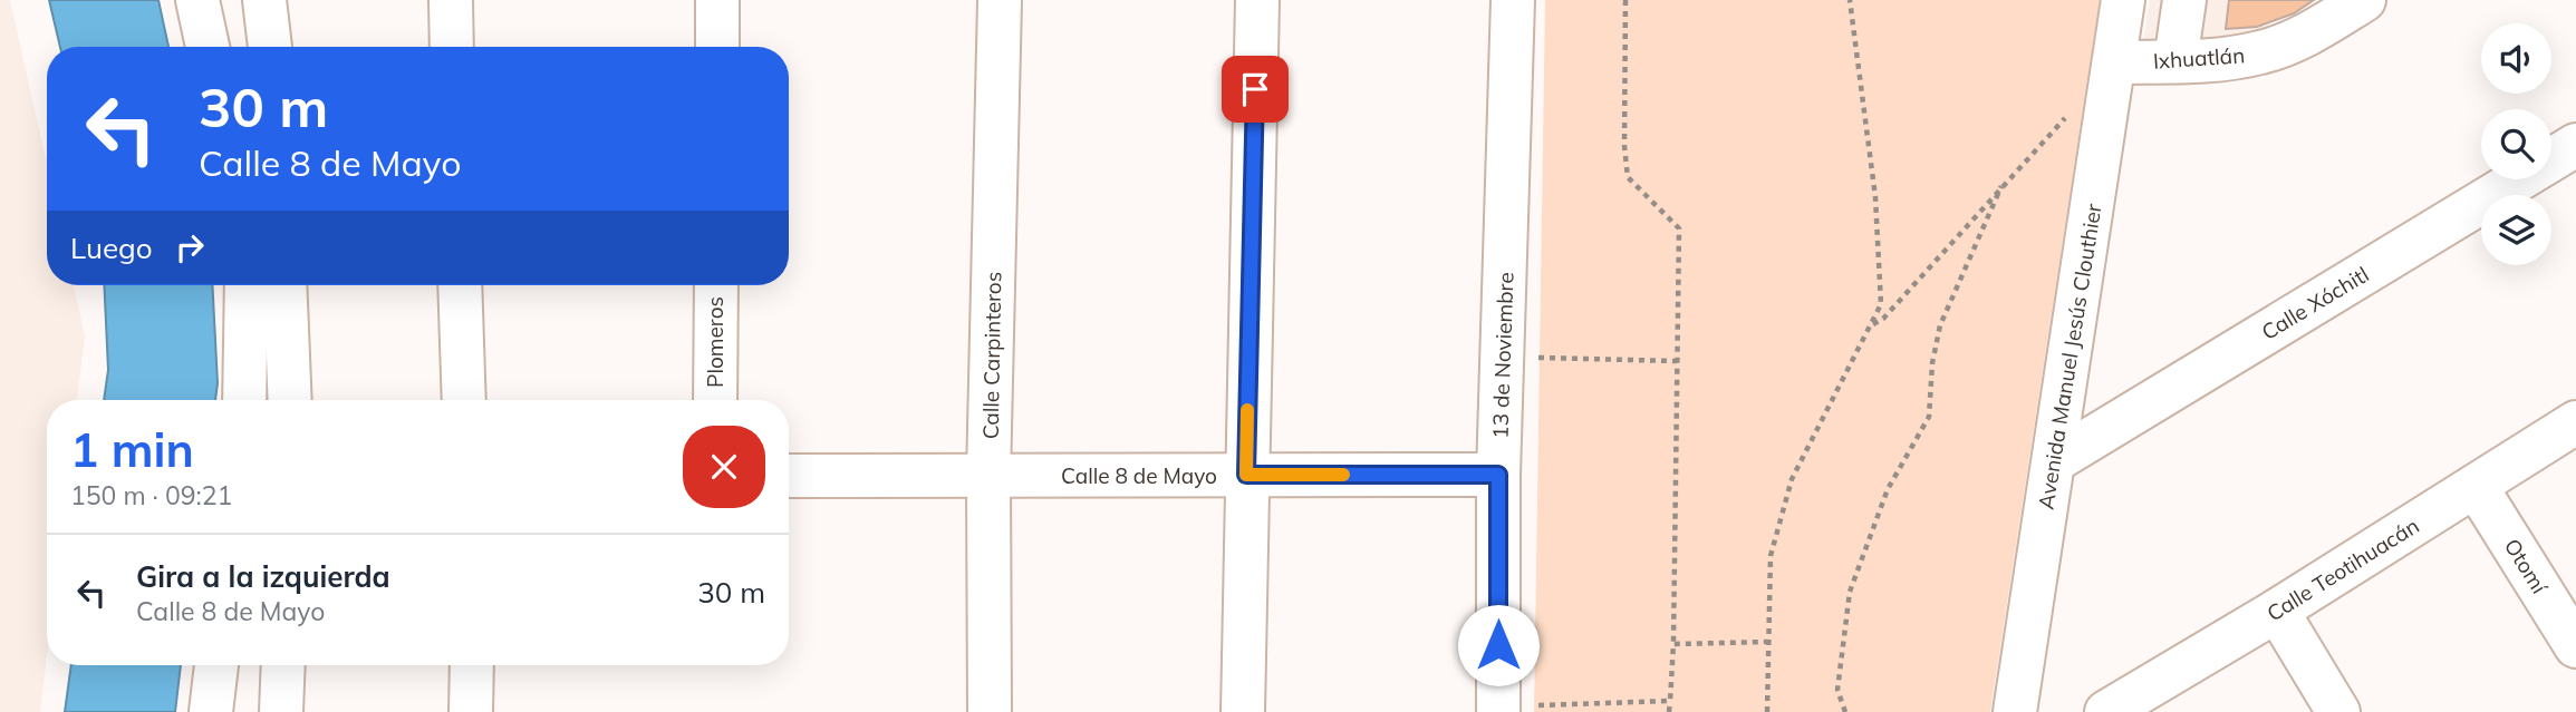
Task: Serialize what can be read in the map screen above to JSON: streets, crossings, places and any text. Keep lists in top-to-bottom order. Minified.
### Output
{"streets":{"street":["Ixhuatlán","Calle Xóchitl","Plomeros","Calle Carpinteros","13 de Noviembre","Avenida Manuel Jesús Clouthier","Calle 8 de Mayo","Otomí","Calle Teotihuacán"]},"crossings":[["Ixhuatlán","Avenida Manuel Jesús Clouthier"],["Calle Xóchitl","Avenida Manuel Jesús Clouthier"],["Calle Carpinteros","Calle 8 de Mayo"],["13 de Noviembre","Calle 8 de Mayo"],["Otomí","Calle Teotihuacán"]],"page":{"turn":["30 m","Calle 8 de Mayo"],"then":"Luego","heading":["1 min","150 m · 09:21"],"list":[{"name":"Gira a la izquierda","note":"Calle 8 de Mayo","value":"30 m"}]}}
